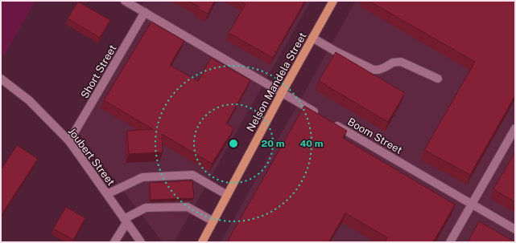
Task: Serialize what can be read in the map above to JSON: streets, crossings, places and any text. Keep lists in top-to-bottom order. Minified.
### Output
{"streets":{"main road":["Nelson Mandela Street"],"street":["Short Street","Boom Street","Joubert Street"]},"crossings":[["Short Street","Joubert Street"]],"rings":["20 m","40 m"]}
